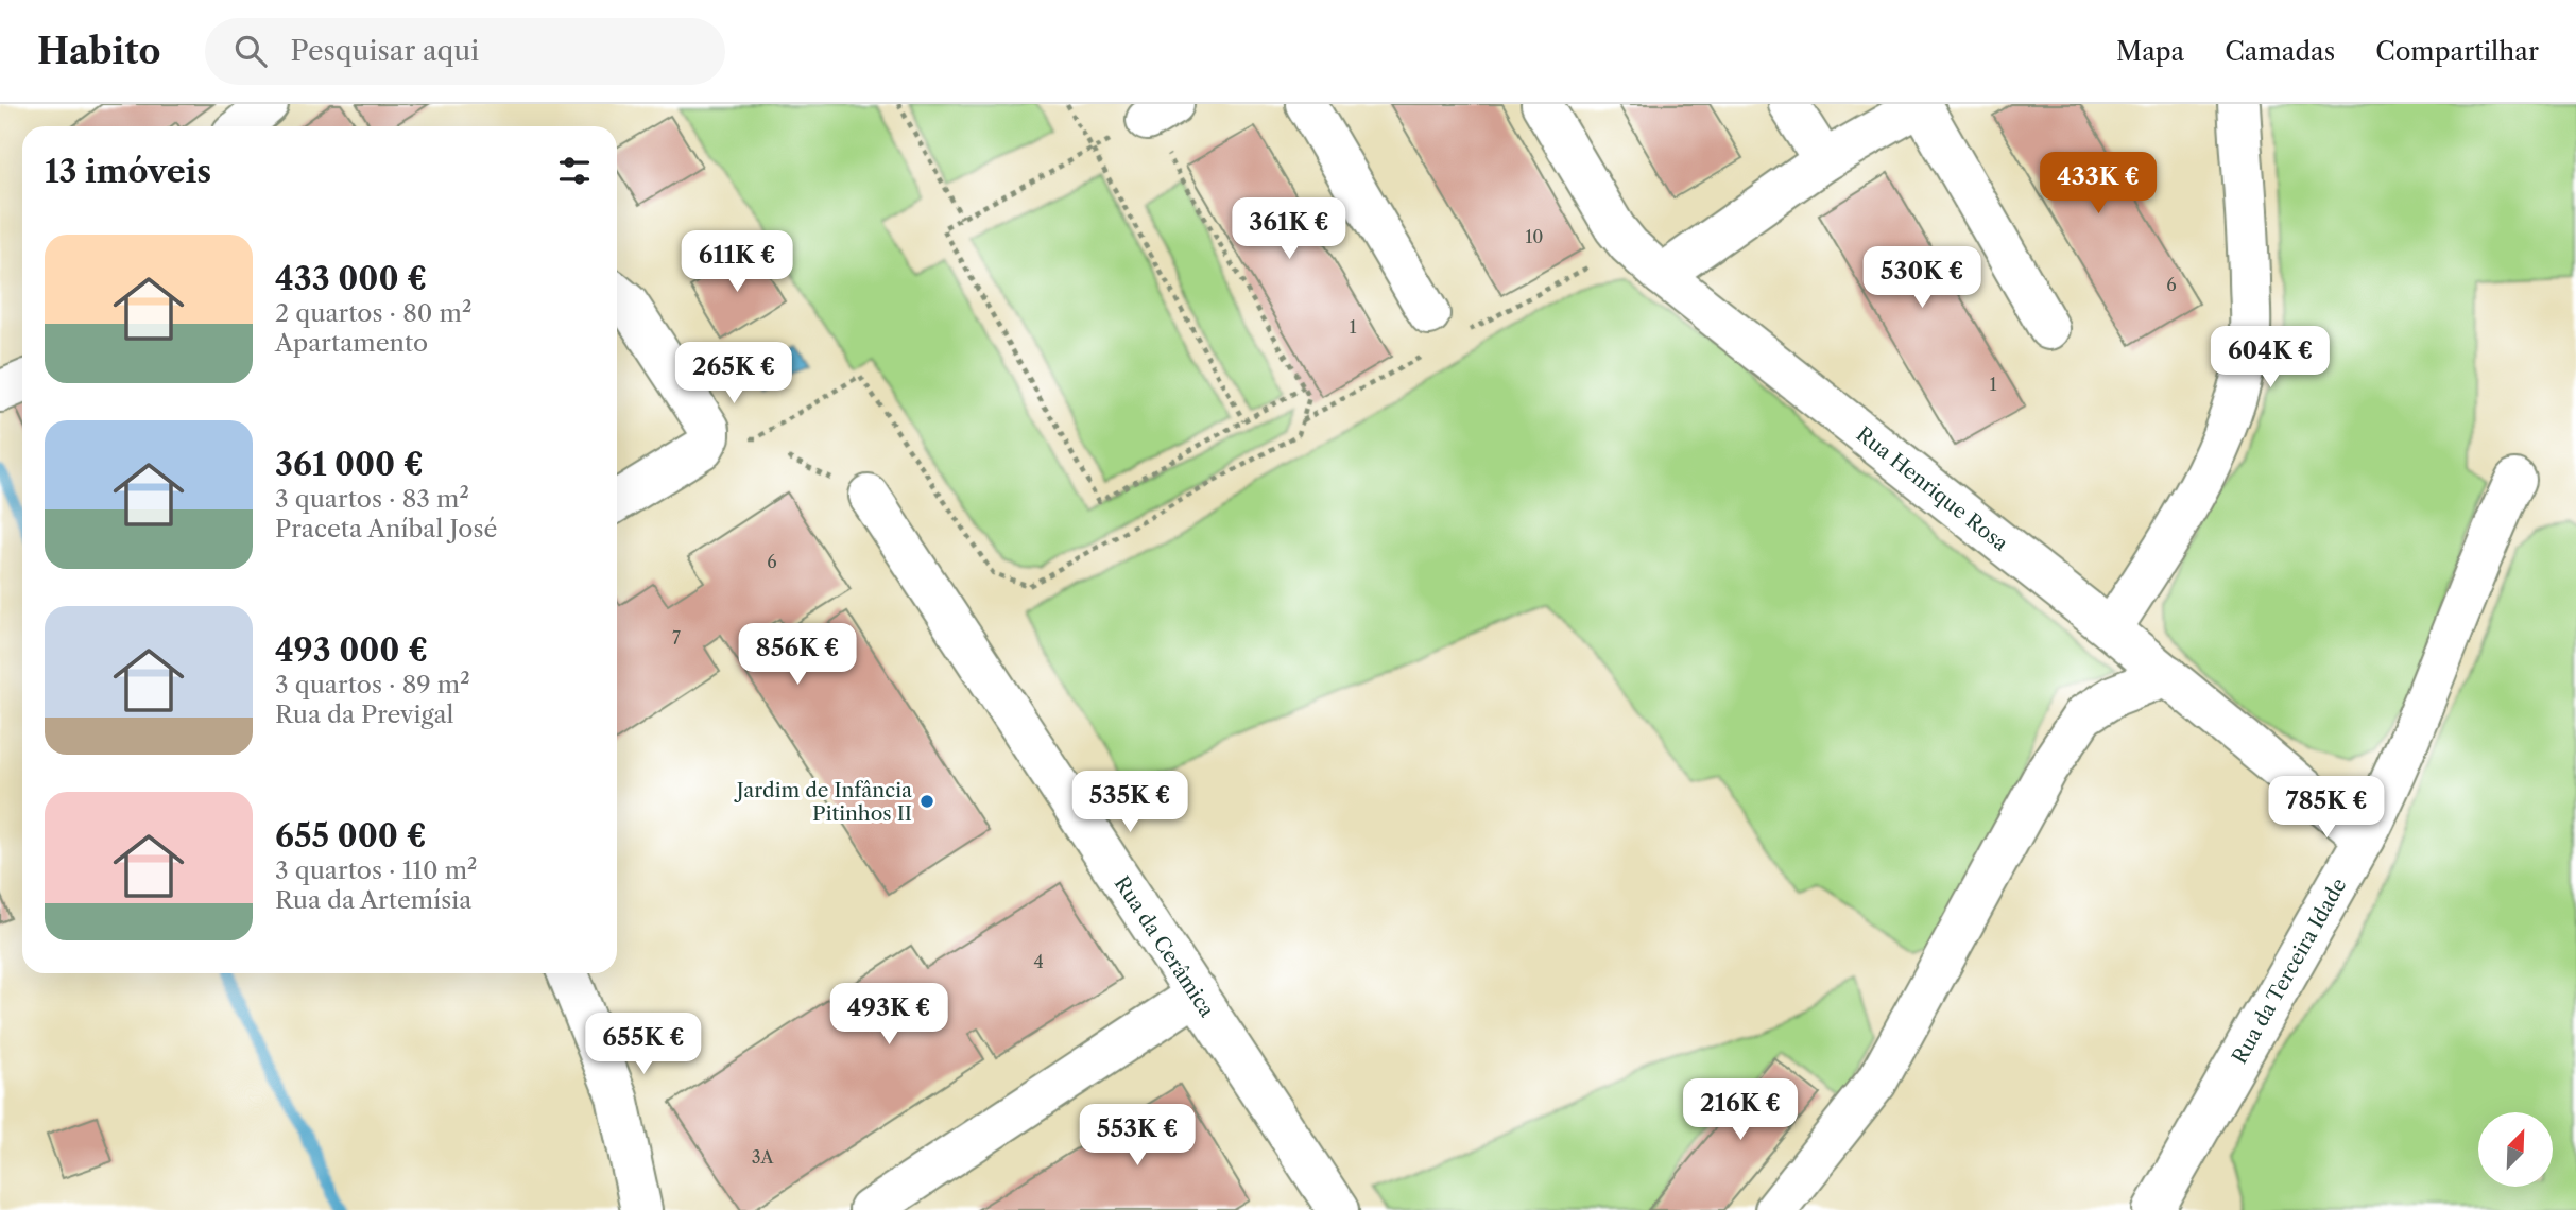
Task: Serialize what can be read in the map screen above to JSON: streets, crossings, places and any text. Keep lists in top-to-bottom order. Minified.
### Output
{"streets":{"street":["Rua Henrique Rosa","Rua da Cerâmica","Rua da Terceira Idade"]},"crossings":[["Rua Henrique Rosa","Rua da Terceira Idade"]],"places":["Jardim de Infância Pitinhos II"],"house_numbers":["10","6","1","1","6","7","4","3A"],"north":"top right","page":{"header":"Habito","search":"Pesquisar aqui","nav":["Mapa","Camadas","Compartilhar"],"heading":"13 imóveis","price":["433K €","361K €","611K €","530K €","604K €","265K €","856K €","535K €","785K €","493K €","655K €","216K €","553K €"],"list":[{"name":"433 000 €","note":"2 quartos · 80 m² · Apartamento"},{"name":"361 000 €","note":"3 quartos · 83 m² · Praceta Aníbal José"},{"name":"493 000 €","note":"3 quartos · 89 m² · Rua da Previgal"},{"name":"655 000 €","note":"3 quartos · 110 m² · Rua da Artemísia"}]}}
